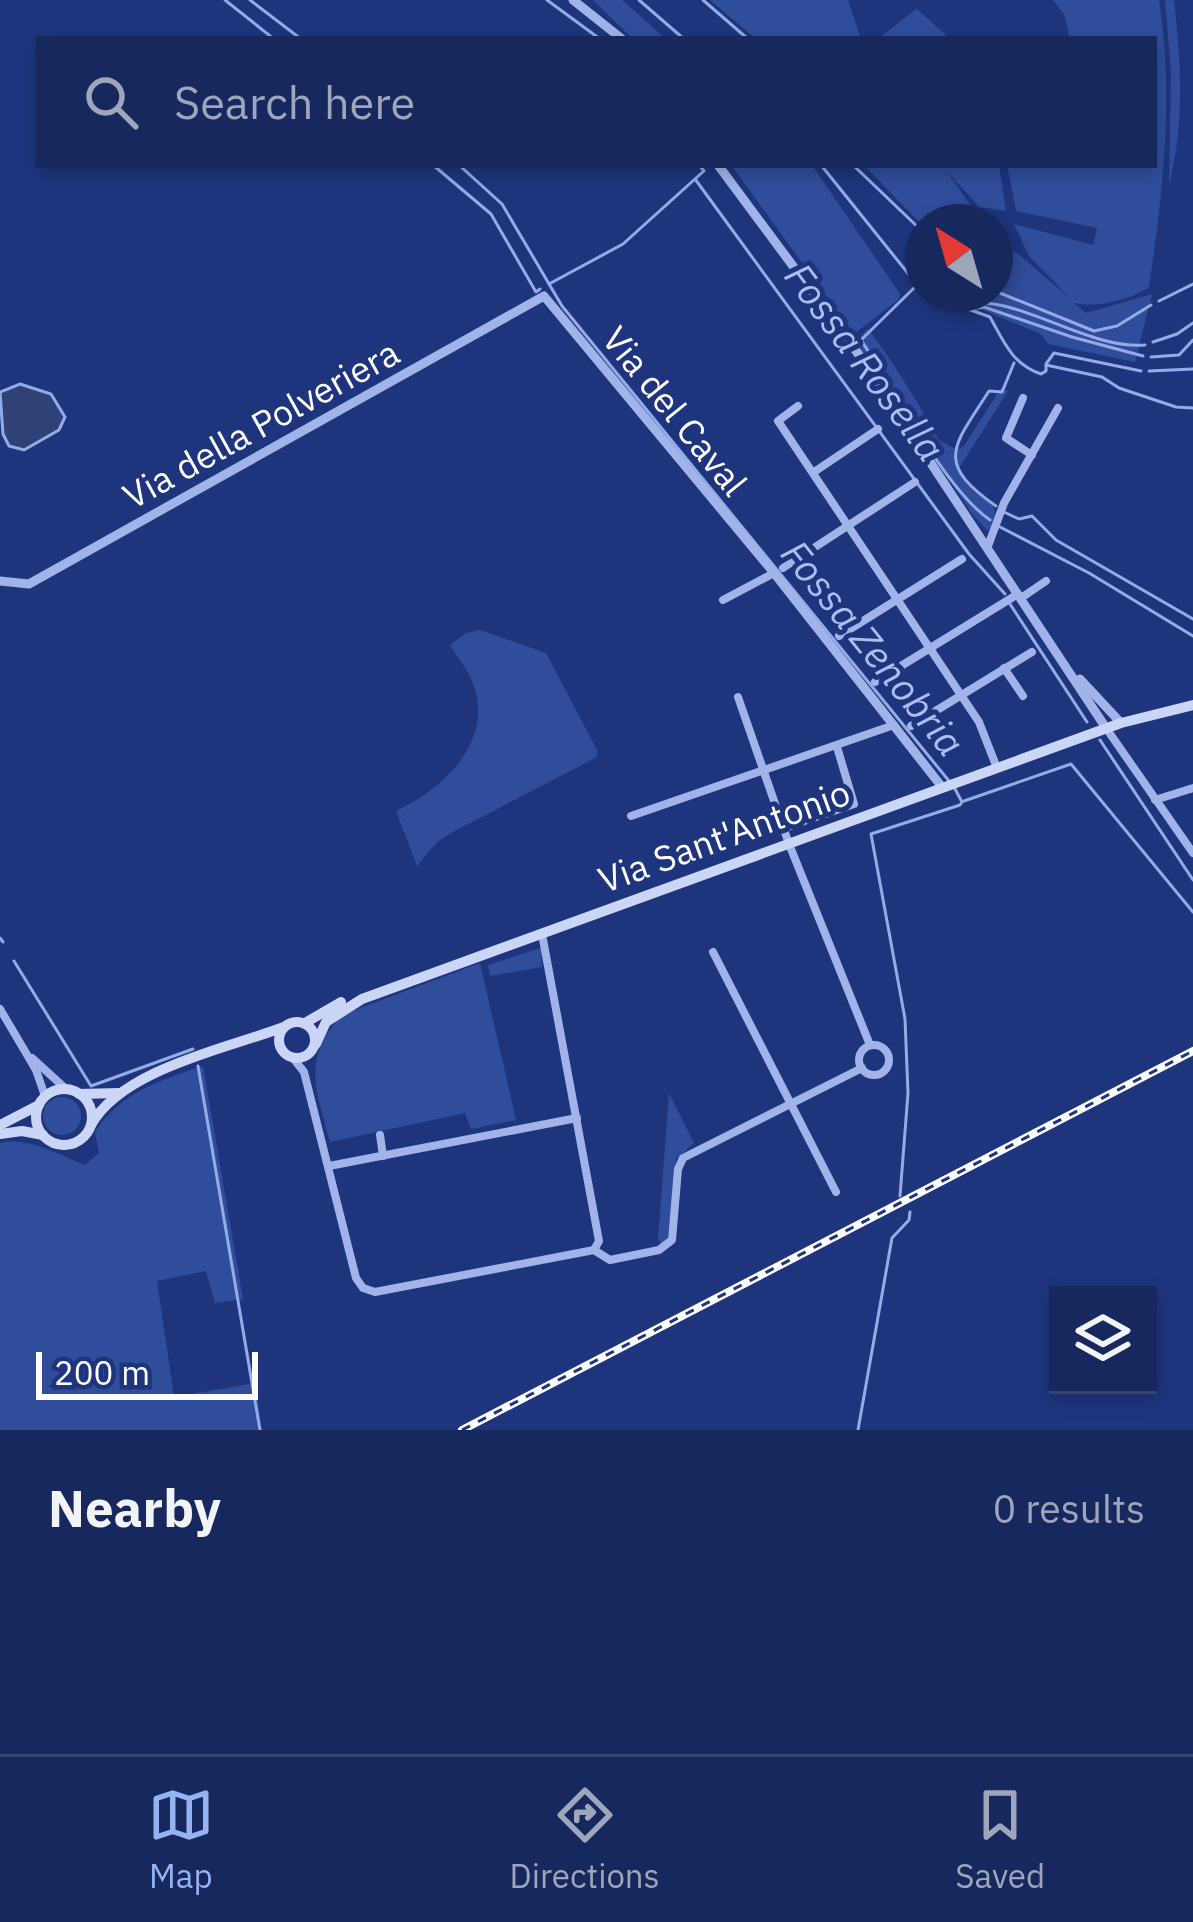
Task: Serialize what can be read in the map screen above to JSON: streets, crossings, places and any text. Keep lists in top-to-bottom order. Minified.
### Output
{"streets":{"main road":["Via Sant'Antonio"],"street":["Via del Caval","Via della Polveriera"]},"crossings":[["Via del Caval","Via della Polveriera"],["Via del Caval","Via Sant'Antonio"]],"water":["Fossa Rosella","Fossa Zenobria"],"scale_bar":"200 m","north":"top left","page":{"search":"Search here","scale":"200 m","heading":["Nearby","0 results"],"nav":["Map","Directions","Saved"]}}
